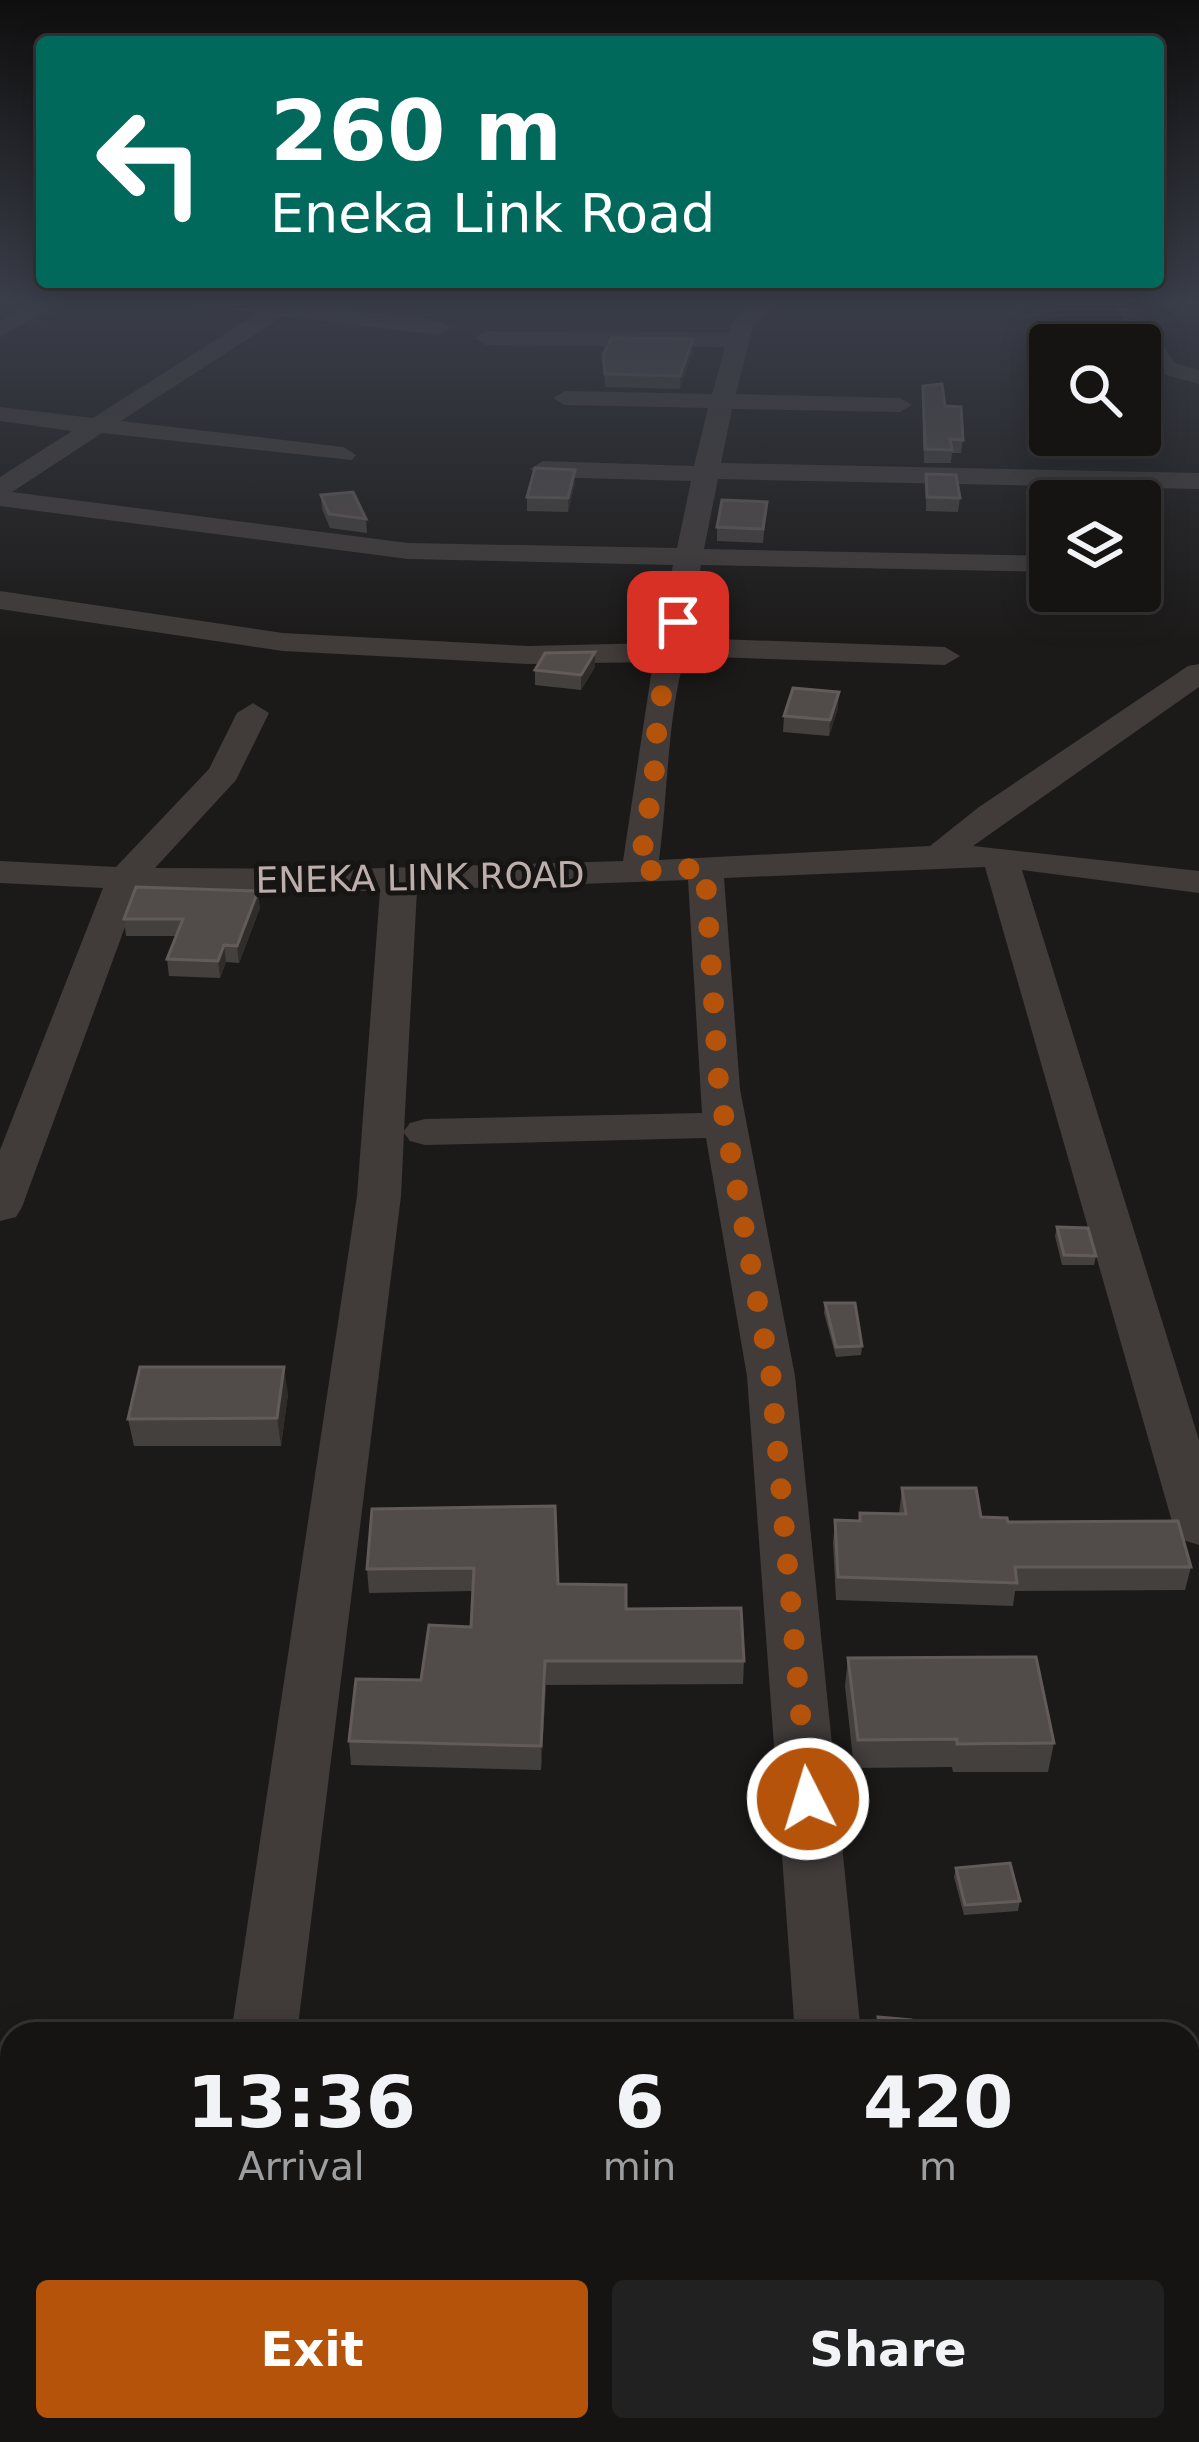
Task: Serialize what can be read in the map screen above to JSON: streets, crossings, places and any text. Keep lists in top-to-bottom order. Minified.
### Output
{"streets":{"street":["ENEKA LINK ROAD"]},"page":{"turn":["260 m","Eneka Link Road"],"eta":["13:36","Arrival","6","min","420","m"],"buttons":["Exit","Share"]}}
